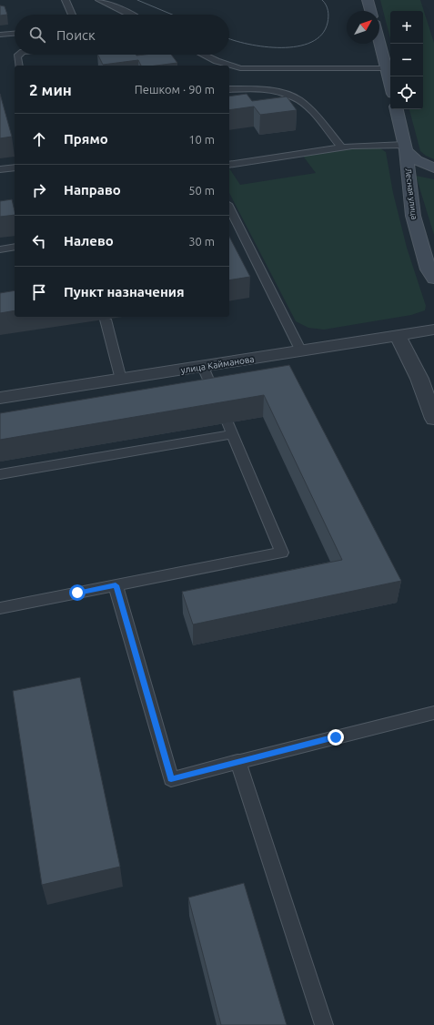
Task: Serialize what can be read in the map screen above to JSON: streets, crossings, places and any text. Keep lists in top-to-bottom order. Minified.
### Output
{"streets":{"main road":["Лесная улица"],"street":["улица Кайманова"]},"north":"top right","page":{"map_buttons":["+","−"],"search":"Поиск","heading":["2 мин","Пешком · 90 m"],"list":[["Прямо","10 m"],["Направо","50 m"],["Налево","30 m"],"Пункт назначения"]}}
